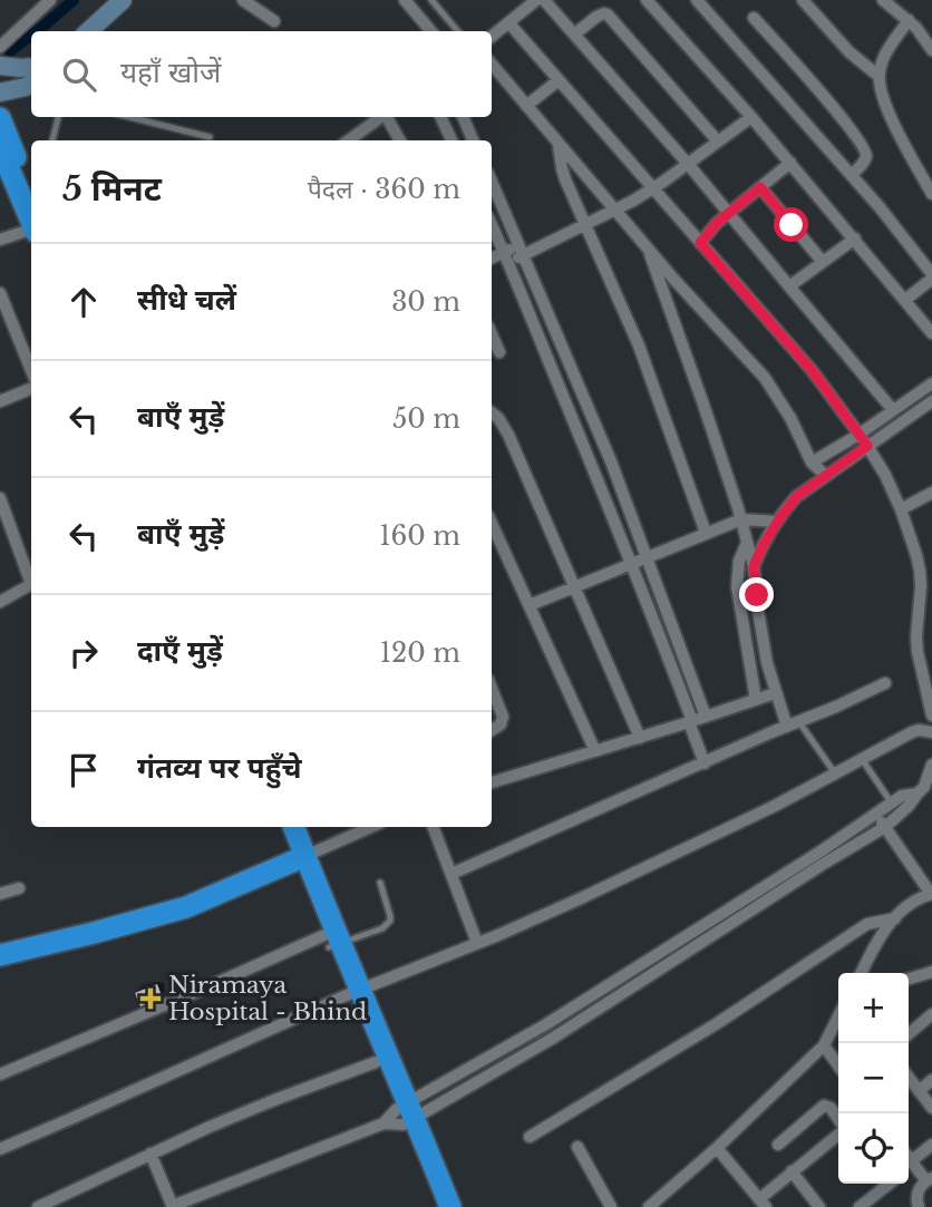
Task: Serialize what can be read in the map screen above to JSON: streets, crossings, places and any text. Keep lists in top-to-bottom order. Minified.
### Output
{"places":{"health":["Niramaya Hospital - Bhind"]},"page":{"search":"यहाँ खोजें","heading":["5 मिनट","पैदल · 360 m"],"list":[["सीधे चलें","30 m"],["बाएँ मुड़ें","50 m"],["बाएँ मुड़ें","160 m"],["दाएँ मुड़ें","120 m"],"गंतव्य पर पहुँचे"],"map_buttons":["+","−"]}}
